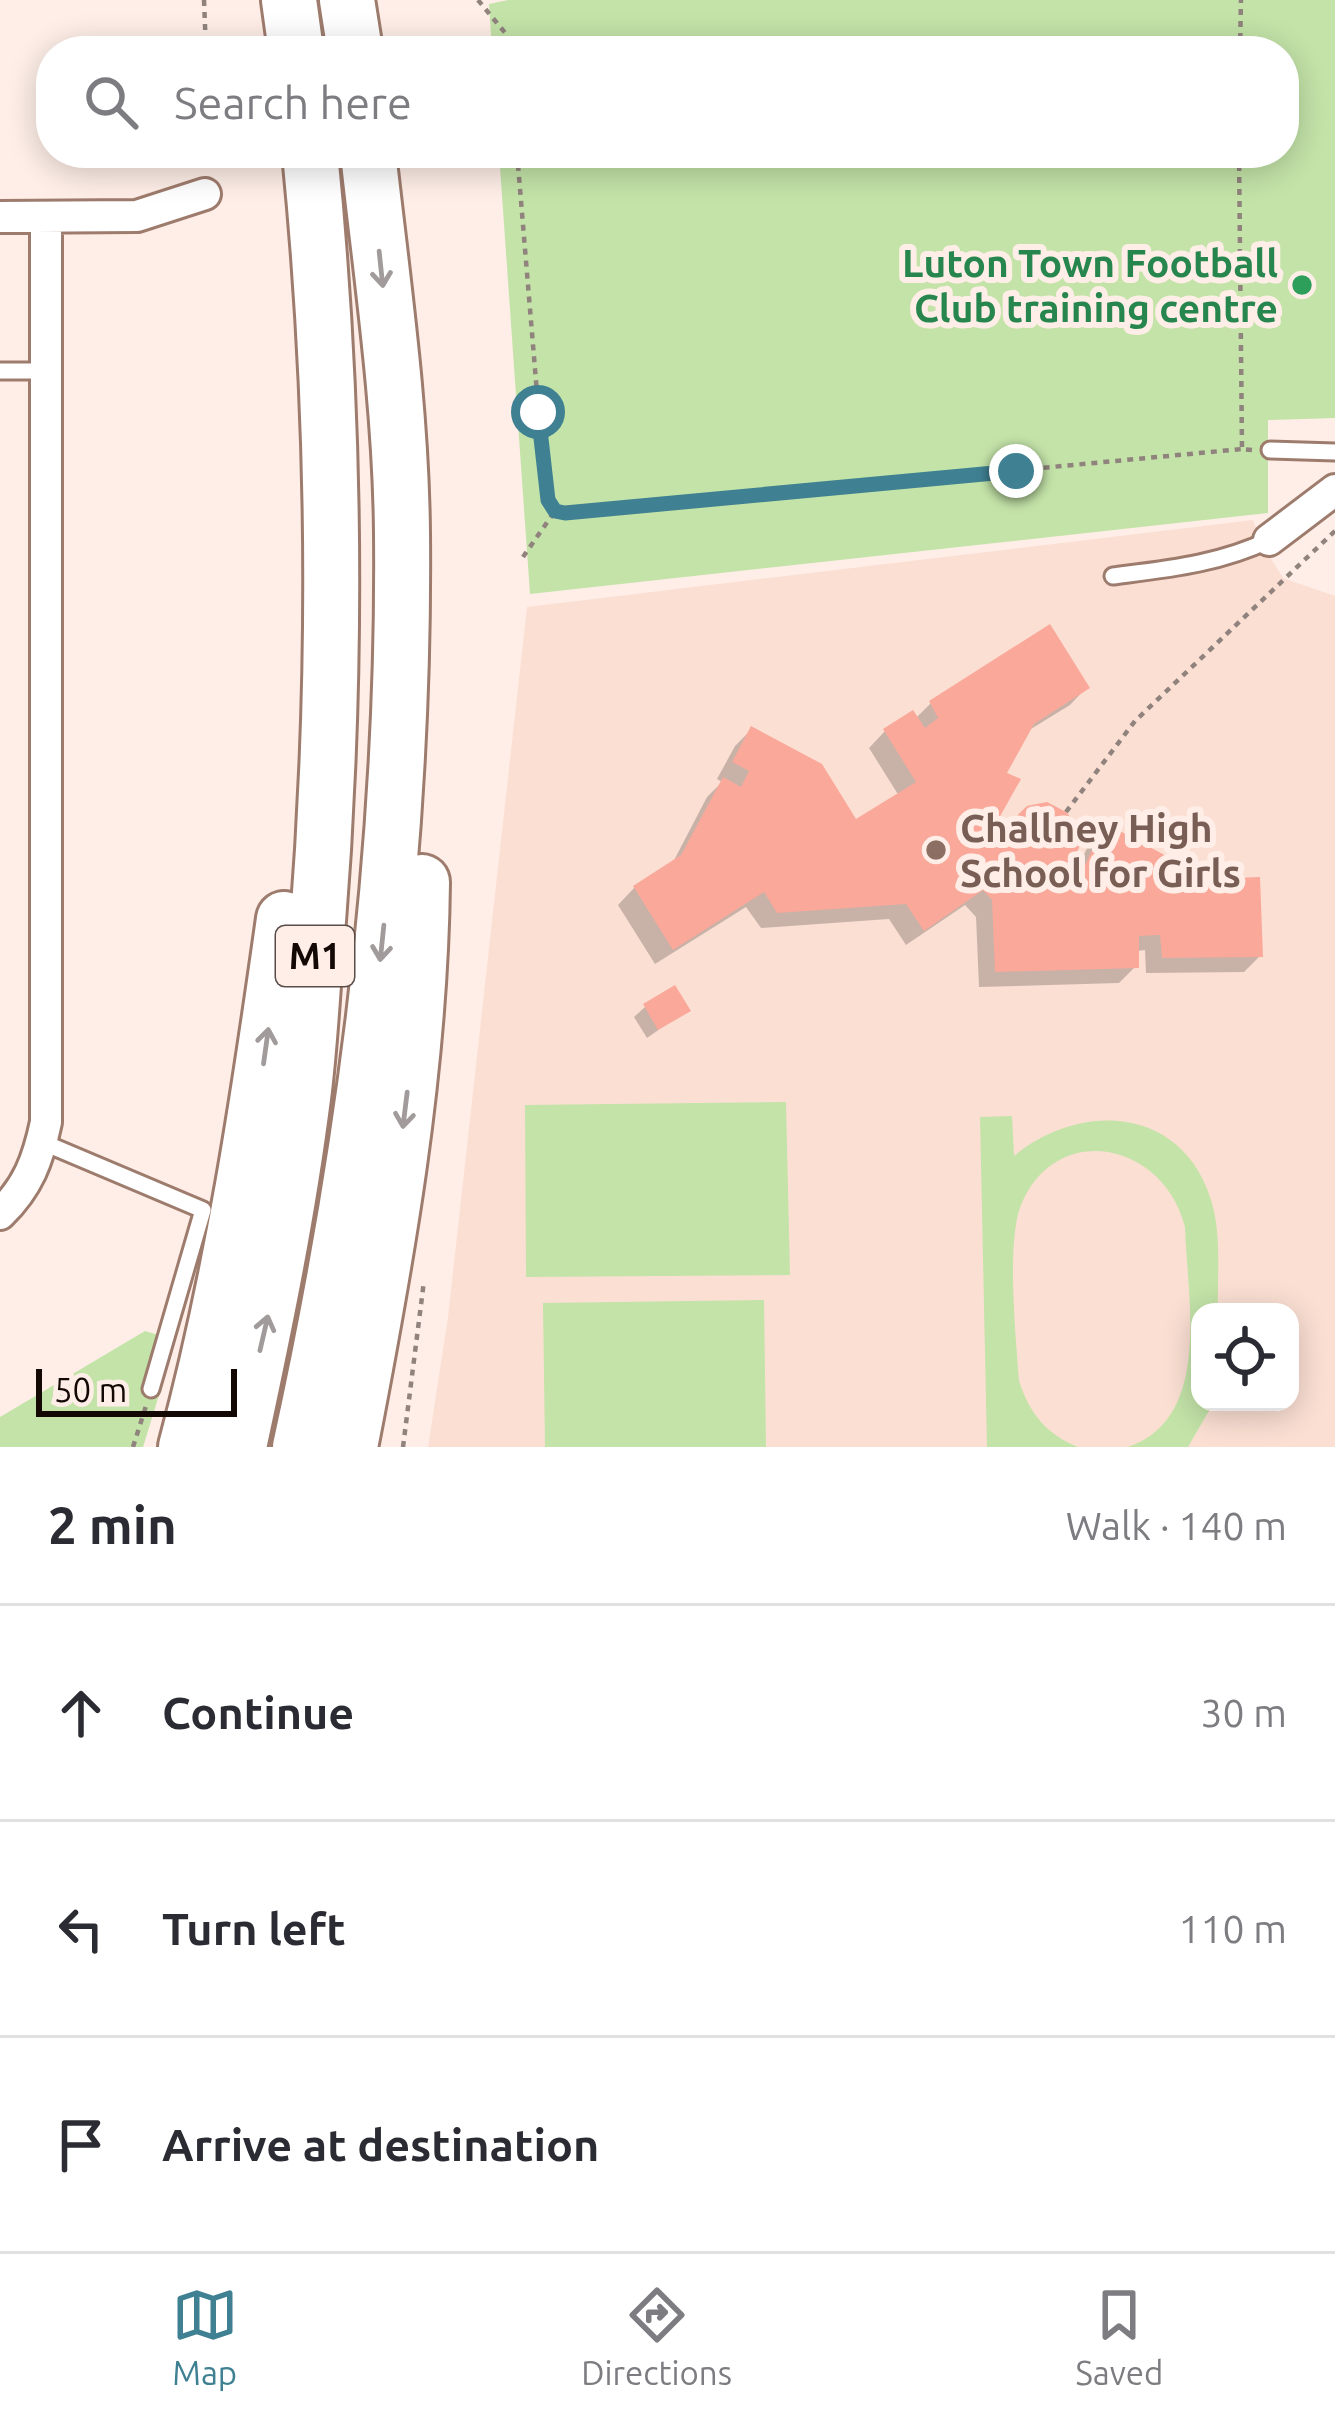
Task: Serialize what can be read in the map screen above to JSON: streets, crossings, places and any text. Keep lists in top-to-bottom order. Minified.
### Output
{"streets":{"highway":["M1"]},"places":["Luton Town Football Club training centre","Challney High School for Girls"],"scale_bar":"50 m","page":{"search":"Search here","scale":"50 m","heading":["2 min","Walk · 140 m"],"list":[["Continue","30 m"],["Turn left","110 m"],"Arrive at destination"],"nav":["Map","Directions","Saved"]}}
